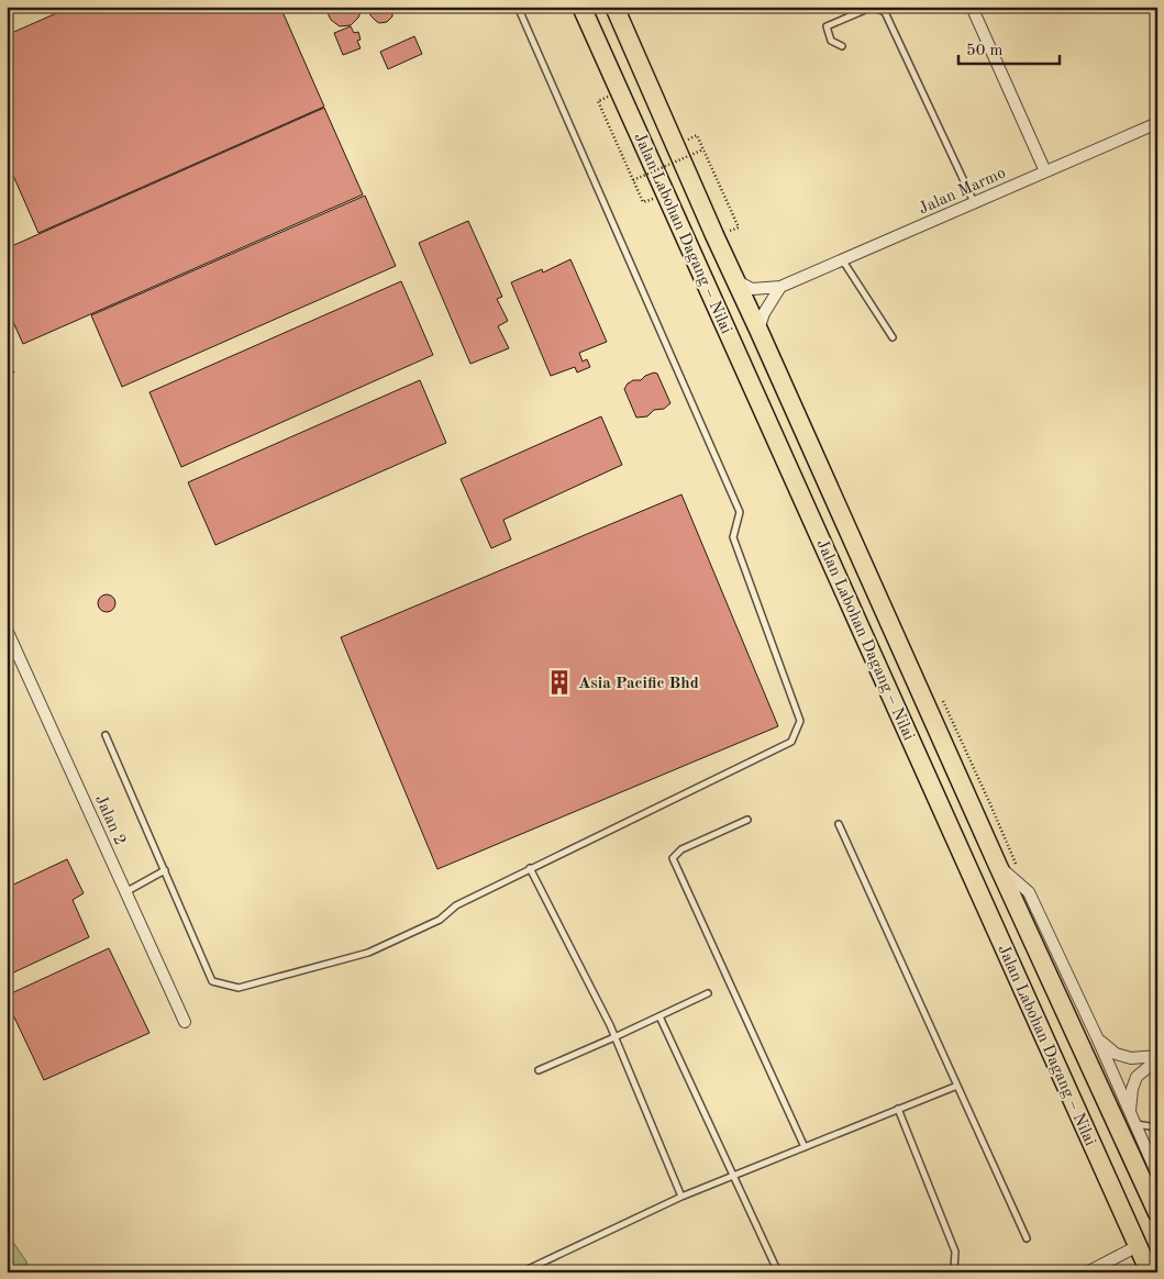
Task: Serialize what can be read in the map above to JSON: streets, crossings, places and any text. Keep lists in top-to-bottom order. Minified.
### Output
{"streets":{"main road":["Jalan Labohan Dagang ‒ Nilai"],"street":["Jalan Marmo","Jalan 2"]},"places":{"building":["Asia Pacific Bhd"]},"scale_bar":"50 m"}
